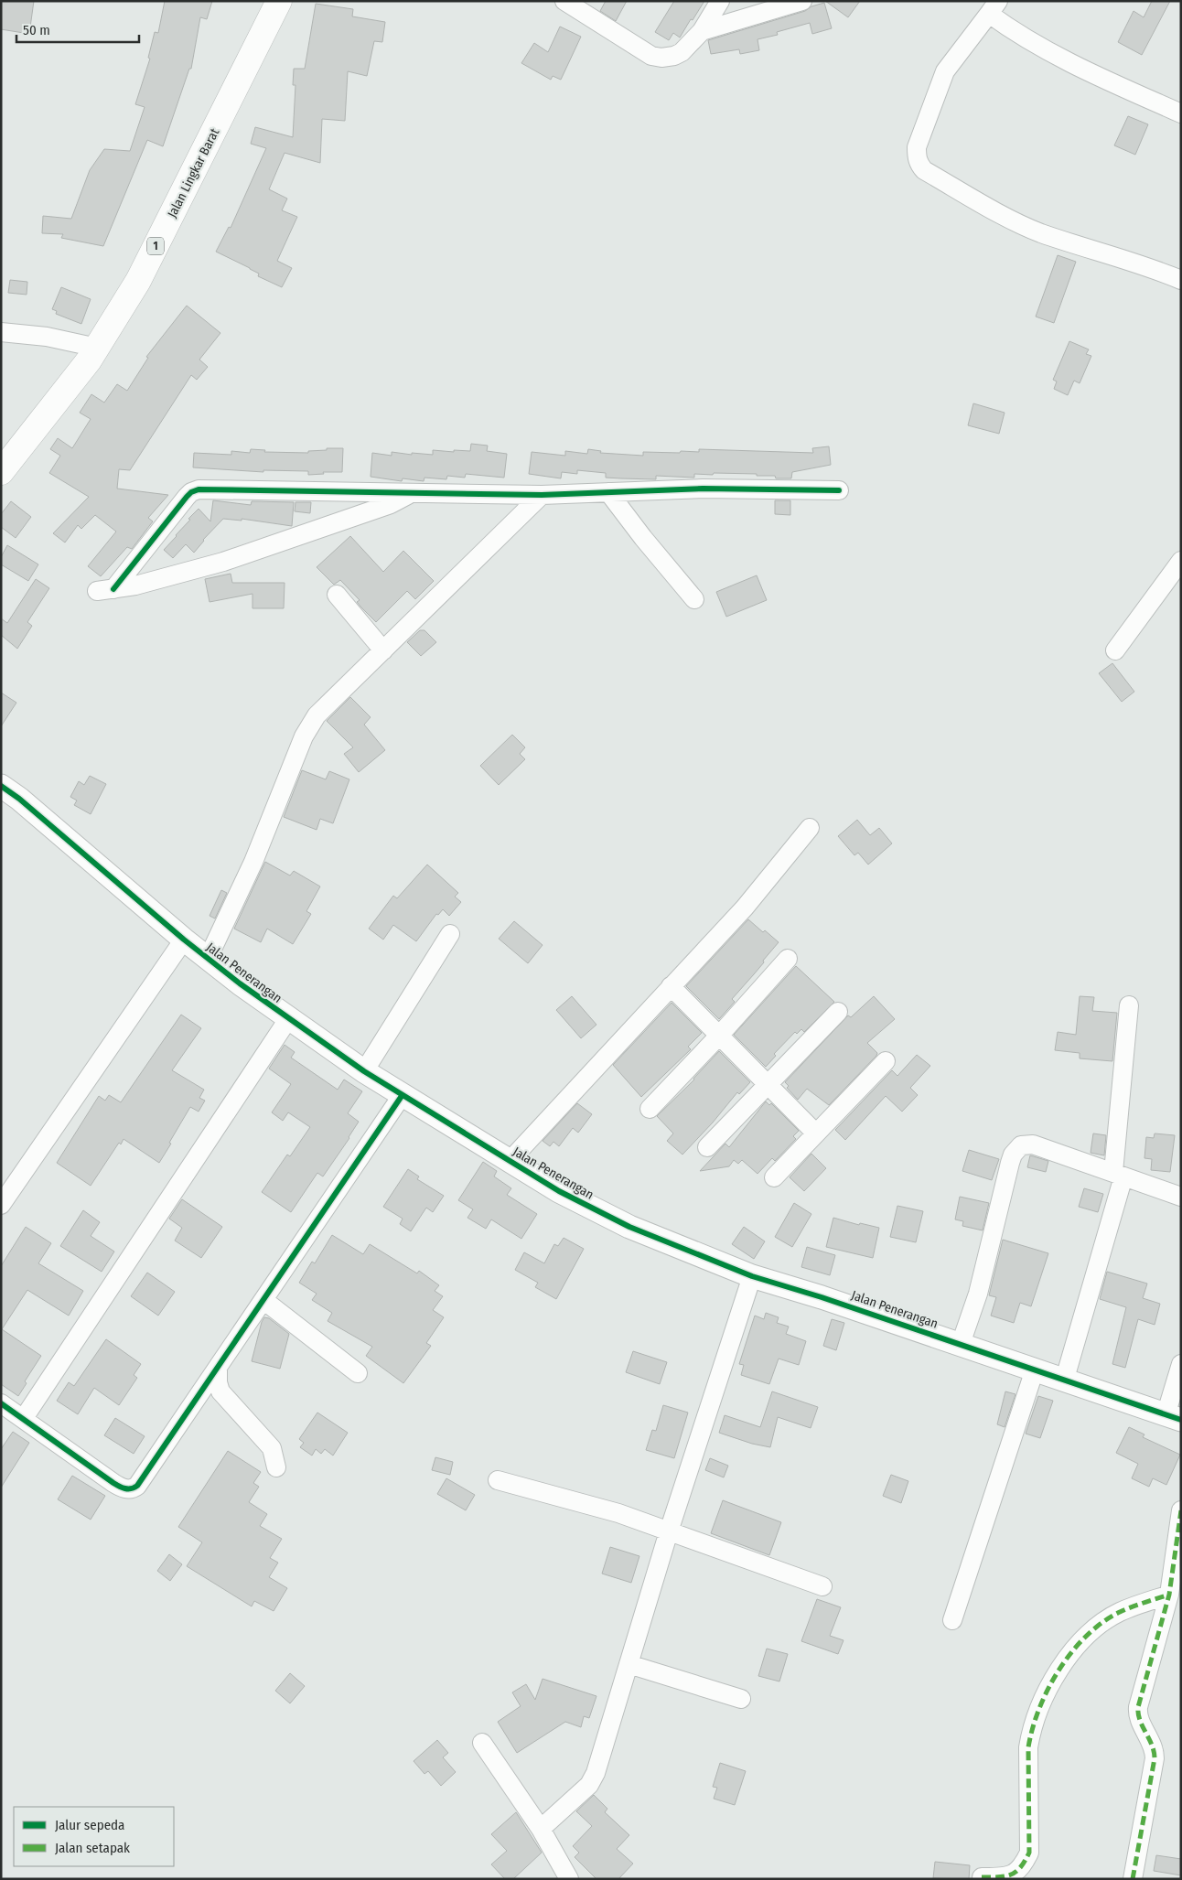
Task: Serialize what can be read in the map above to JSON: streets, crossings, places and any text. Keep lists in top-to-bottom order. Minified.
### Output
{"streets":{"highway":["Jalan Lingkar Barat","1"],"street":["Jalan Penerangan"]},"legend":["Jalur sepeda","Jalan setapak"],"scale_bar":"50 m"}
